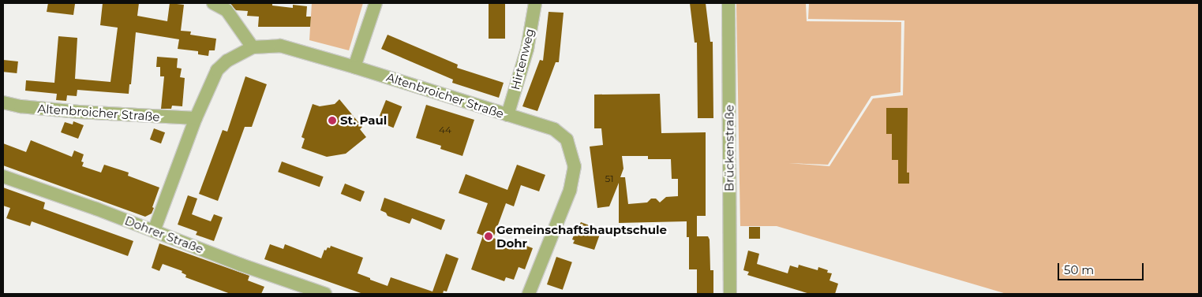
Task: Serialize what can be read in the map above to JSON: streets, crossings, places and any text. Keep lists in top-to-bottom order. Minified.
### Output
{"streets":{"street":["Hirtenweg","Altenbroicher Straße","Brückenstraße","Dohrer Straße"]},"crossings":[["Hirtenweg","Altenbroicher Straße"],["Altenbroicher Straße","Dohrer Straße"]],"places":["St. Paul","Gemeinschaftshauptschule Dohr"],"house_numbers":["44","51"],"scale_bar":"50 m"}
